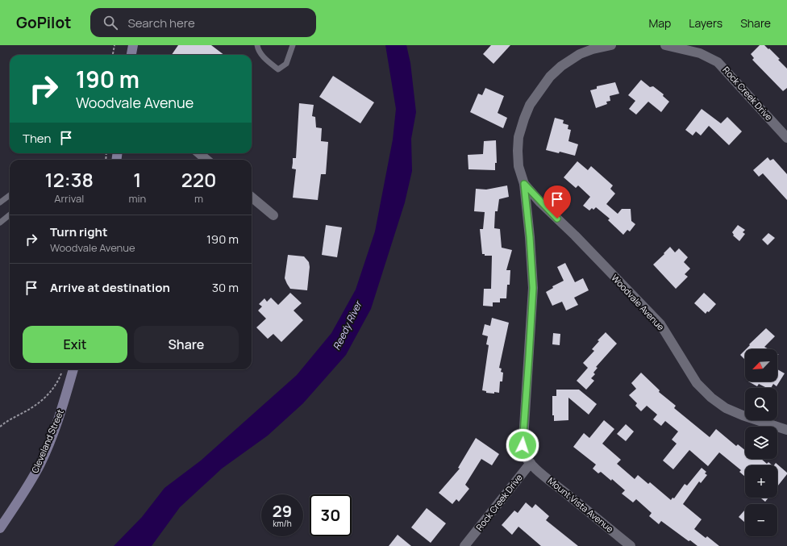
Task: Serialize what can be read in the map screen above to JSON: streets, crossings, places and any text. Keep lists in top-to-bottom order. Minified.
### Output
{"streets":{"street":["Rock Creek Drive","Woodvale Avenue","Cleveland Street","Mount Vista Avenue"]},"crossings":[["Rock Creek Drive","Mount Vista Avenue"]],"water":["Reedy River"],"north":"bottom left","page":{"header":"GoPilot","search":"Search here","nav":["Map","Layers","Share"],"turn":["190 m","Woodvale Avenue"],"then":"Then","eta":["12:38","Arrival","1","min","220","m"],"list":[{"name":"Turn right","note":"Woodvale Avenue","value":"190 m"},{"name":"Arrive at destination","value":"30 m"}],"buttons":["Exit","Share"],"map_buttons":["+","−"],"speed":"29 km/h","limit":"30"}}
